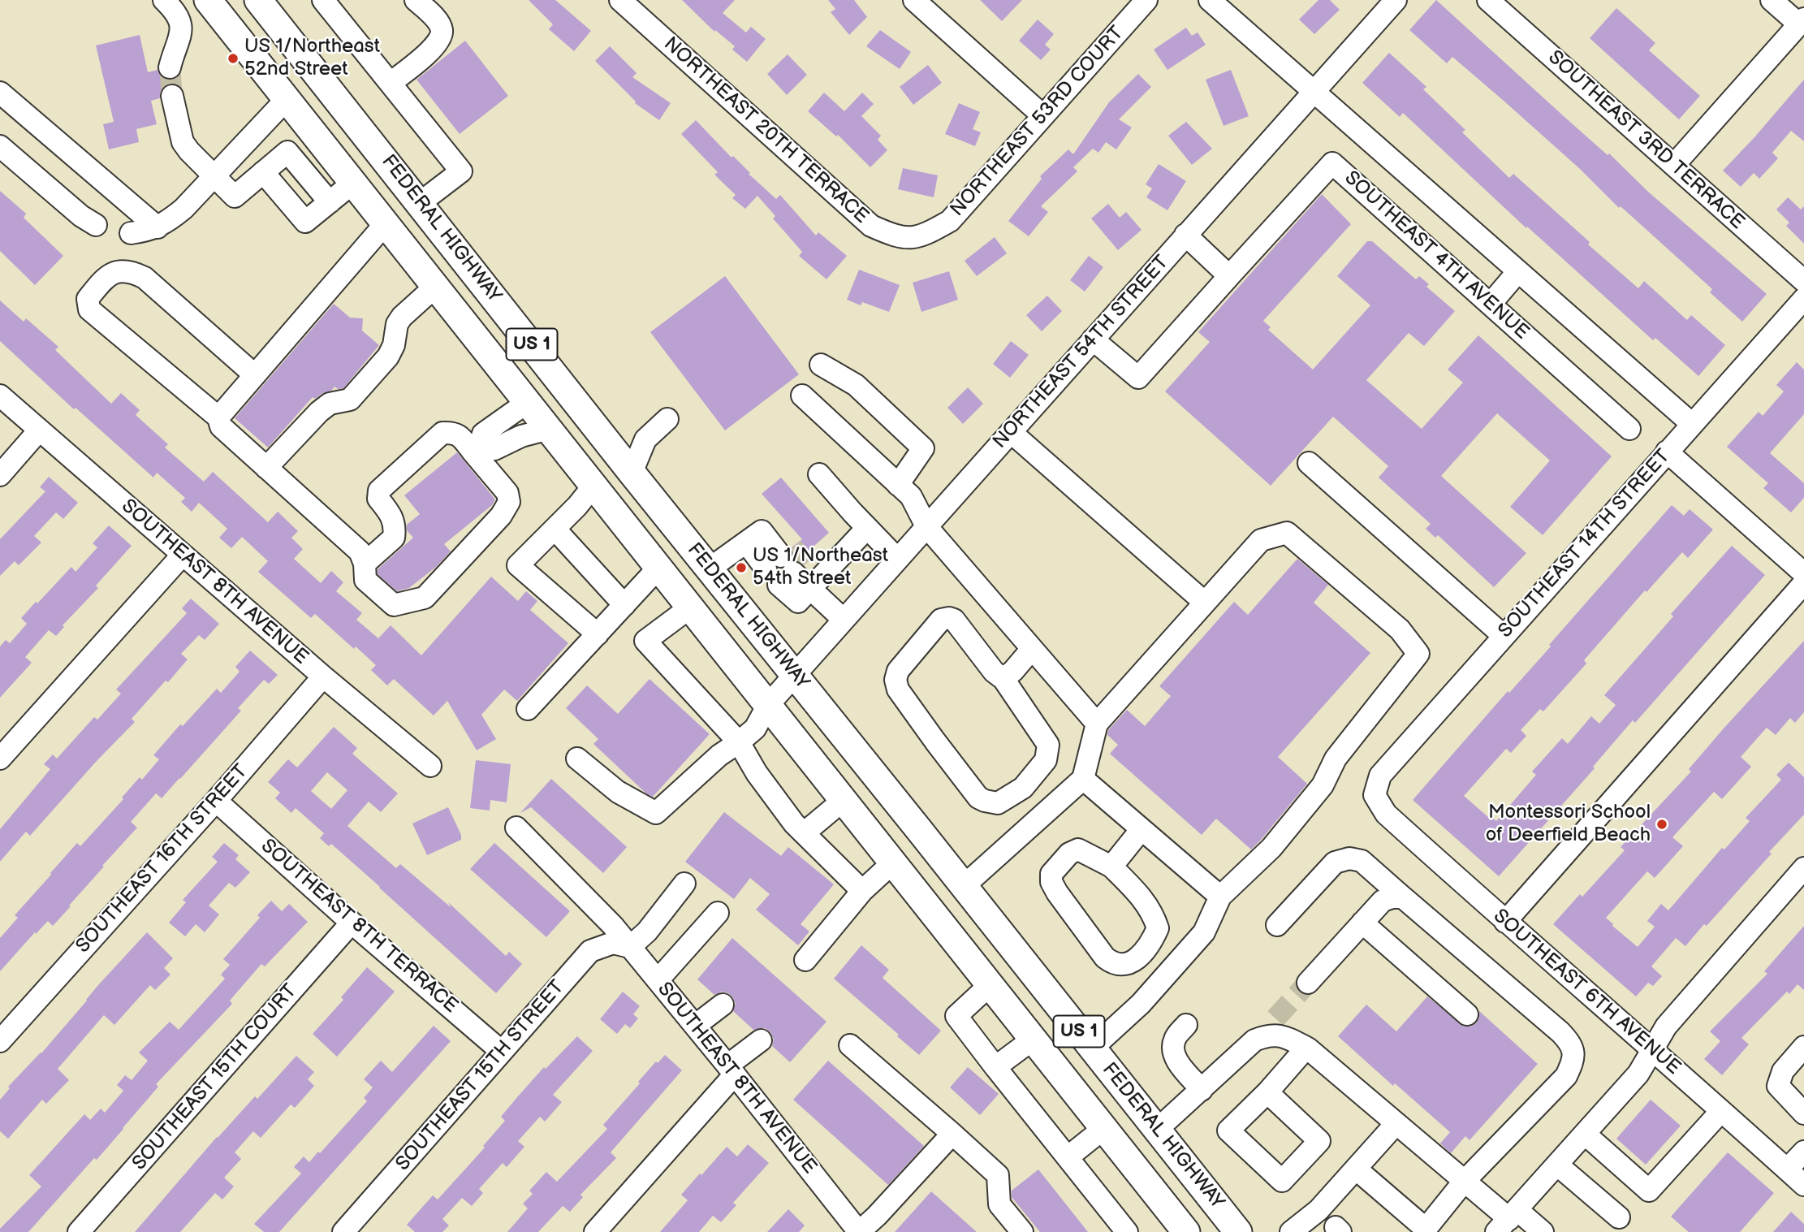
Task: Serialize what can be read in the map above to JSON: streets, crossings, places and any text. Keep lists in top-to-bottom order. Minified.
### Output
{"streets":{"main road":["FEDERAL HIGHWAY","US 1"],"street":["NORTHEAST 53RD COURT","NORTHEAST 20TH TERRACE","SOUTHEAST 3RD TERRACE","SOUTHEAST 4TH AVENUE","NORTHEAST 54TH STREET","SOUTHEAST 14TH STREET","SOUTHEAST 8TH AVENUE","SOUTHEAST 16TH STREET","SOUTHEAST 8TH TERRACE","SOUTHEAST 6TH AVENUE","SOUTHEAST 15TH STREET","SOUTHEAST 15TH COURT"]},"crossings":[["NORTHEAST 53RD COURT","NORTHEAST 20TH TERRACE"],["FEDERAL HIGHWAY","NORTHEAST 54TH STREET"],["SOUTHEAST 14TH STREET","SOUTHEAST 6TH AVENUE"],["SOUTHEAST 8TH AVENUE","SOUTHEAST 16TH STREET"],["SOUTHEAST 8TH AVENUE","SOUTHEAST 15TH STREET"],["SOUTHEAST 16TH STREET","SOUTHEAST 8TH TERRACE"],["SOUTHEAST 8TH TERRACE","SOUTHEAST 15TH STREET"],["SOUTHEAST 8TH TERRACE","SOUTHEAST 15TH COURT"]],"places":["US 1/Northeast 52nd Street","US 1/Northeast 54th Street","Montessori School of Deerfield Beach"]}
